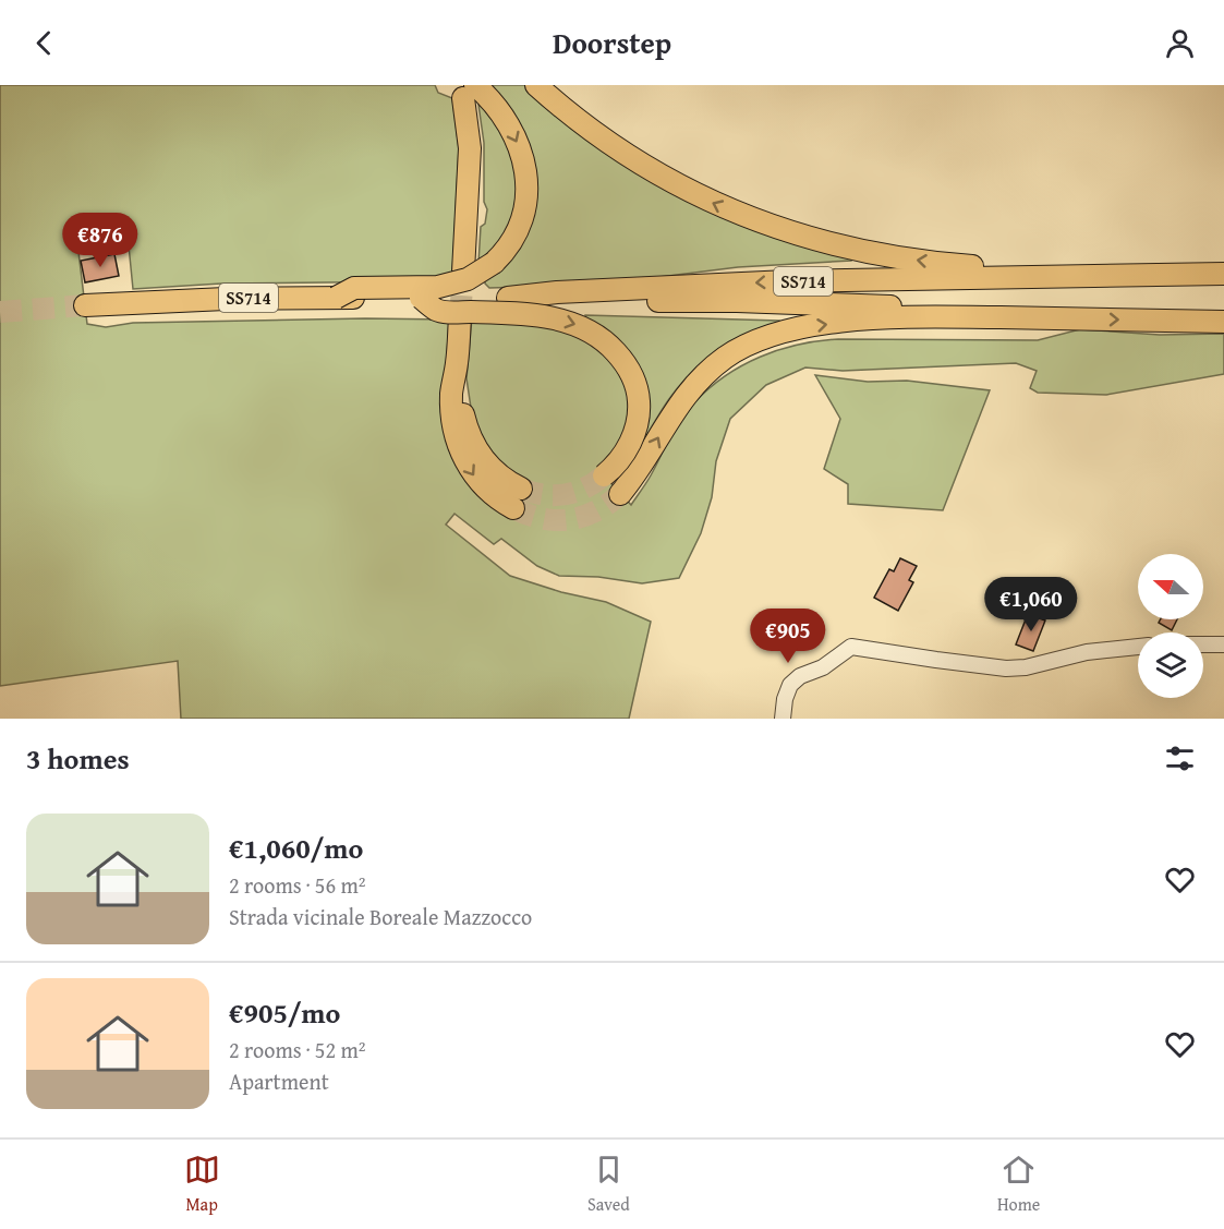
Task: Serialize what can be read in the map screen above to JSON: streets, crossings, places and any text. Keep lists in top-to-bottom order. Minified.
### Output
{"streets":{"highway":["SS714"]},"north":"left","page":{"header":"Doorstep","price":["€876","€1,060","€905"],"heading":"3 homes","list":[{"name":"€1,060/mo","note":"2 rooms · 56 m² · Strada vicinale Boreale Mazzocco"},{"name":"€905/mo","note":"2 rooms · 52 m² · Apartment"}],"tabs":["Map","Saved","Home"]}}
